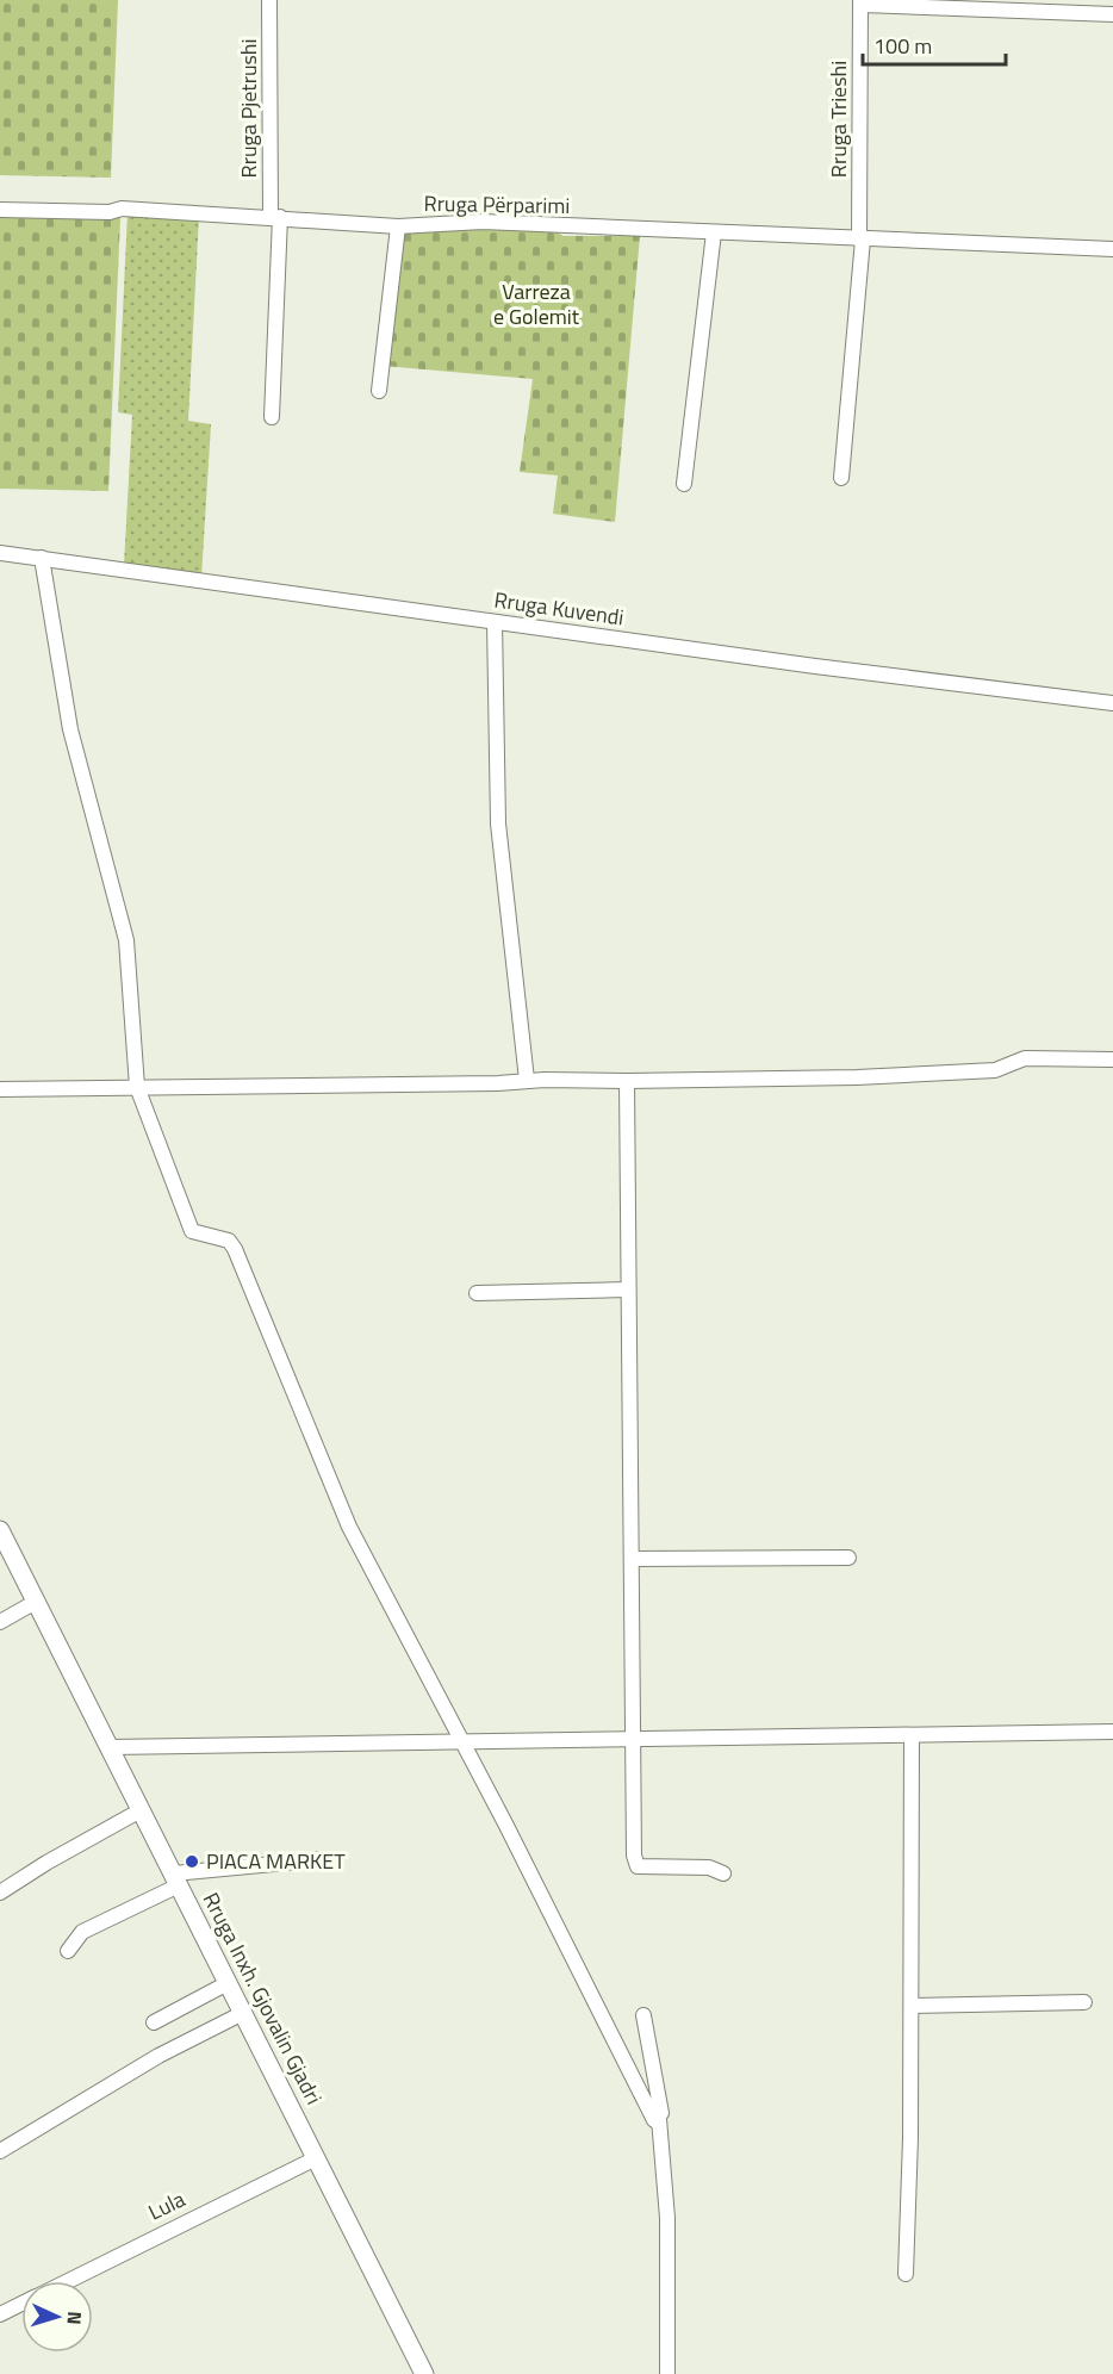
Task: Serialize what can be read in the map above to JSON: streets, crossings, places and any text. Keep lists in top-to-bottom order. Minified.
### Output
{"streets":{"main road":["Rruga Inxh. Gjovalin Gjadri"],"street":["Rruga Pjetrushi","Rruga Trieshi","Rruga Përparimi","Rruga Kuvendi","Lula"]},"crossings":[["Rruga Pjetrushi","Rruga Përparimi"],["Rruga Trieshi","Rruga Përparimi"],["Rruga Inxh. Gjovalin Gjadri","Lula"]],"parks":["Varreza e Golemit"],"places":["PIACA MARKET"],"scale_bar":"100 m","north":"right"}
